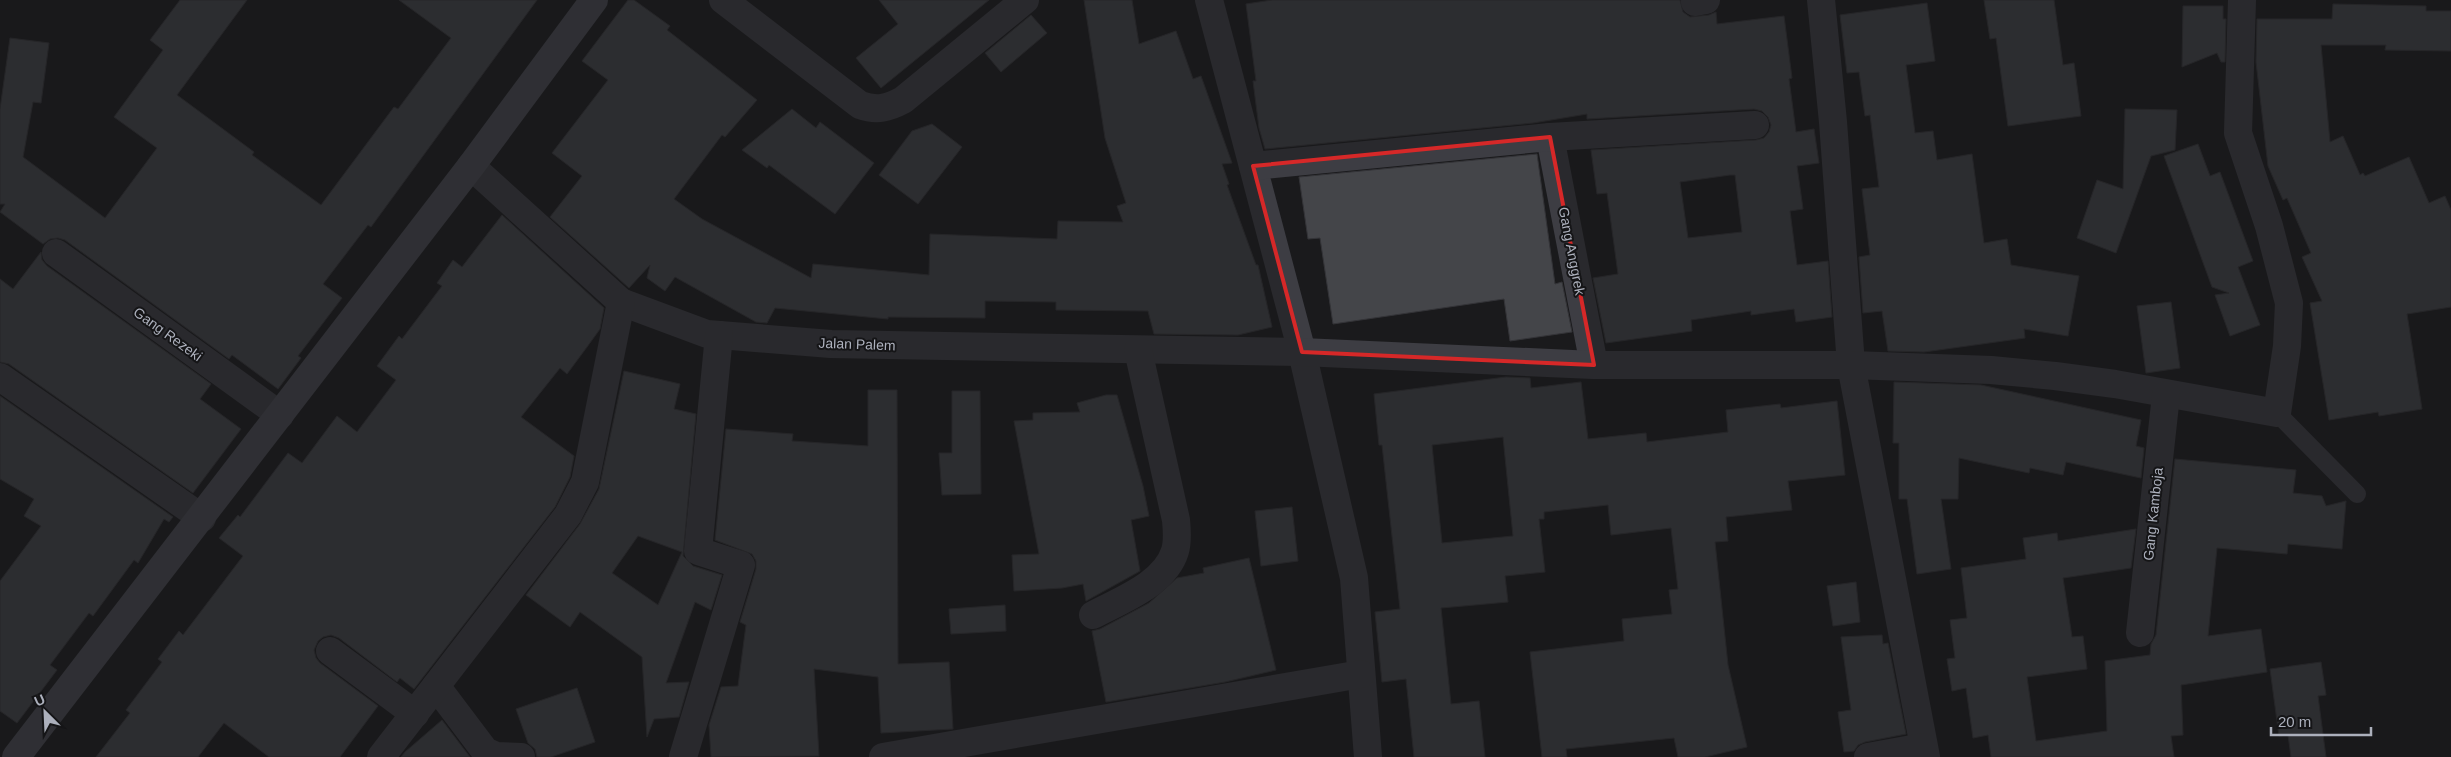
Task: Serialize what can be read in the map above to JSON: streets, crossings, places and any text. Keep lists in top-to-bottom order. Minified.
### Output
{"streets":{"street":["Gang Anggrek","Gang Rezeki","Jalan Palem","Gang Kamboja"]},"crossings":[["Gang Anggrek","Jalan Palem"],["Jalan Palem","Gang Kamboja"]],"scale_bar":"20 m","north":"top left"}
